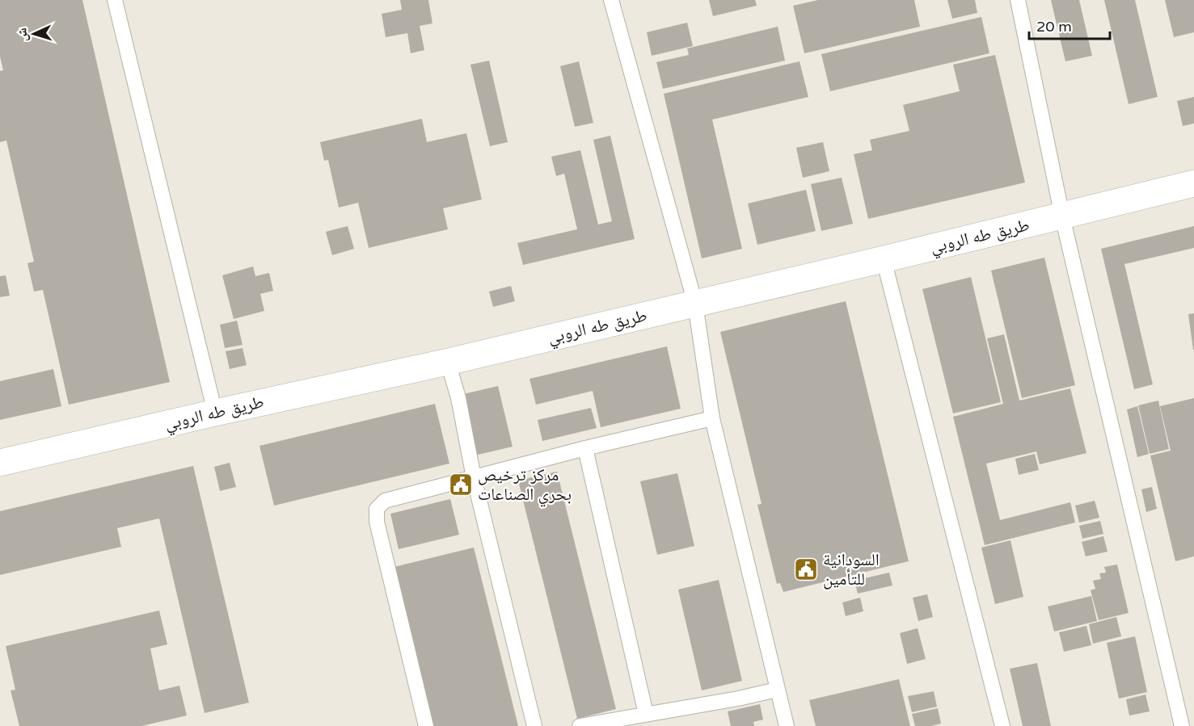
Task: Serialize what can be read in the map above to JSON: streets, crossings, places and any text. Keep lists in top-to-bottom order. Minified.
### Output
{"streets":{"street":["طريق طه الروبي"]},"places":{"public building":["مركز ترخيص بحري الصناعات","السودانية للتأمين"]},"scale_bar":"20 m","north":"left"}
